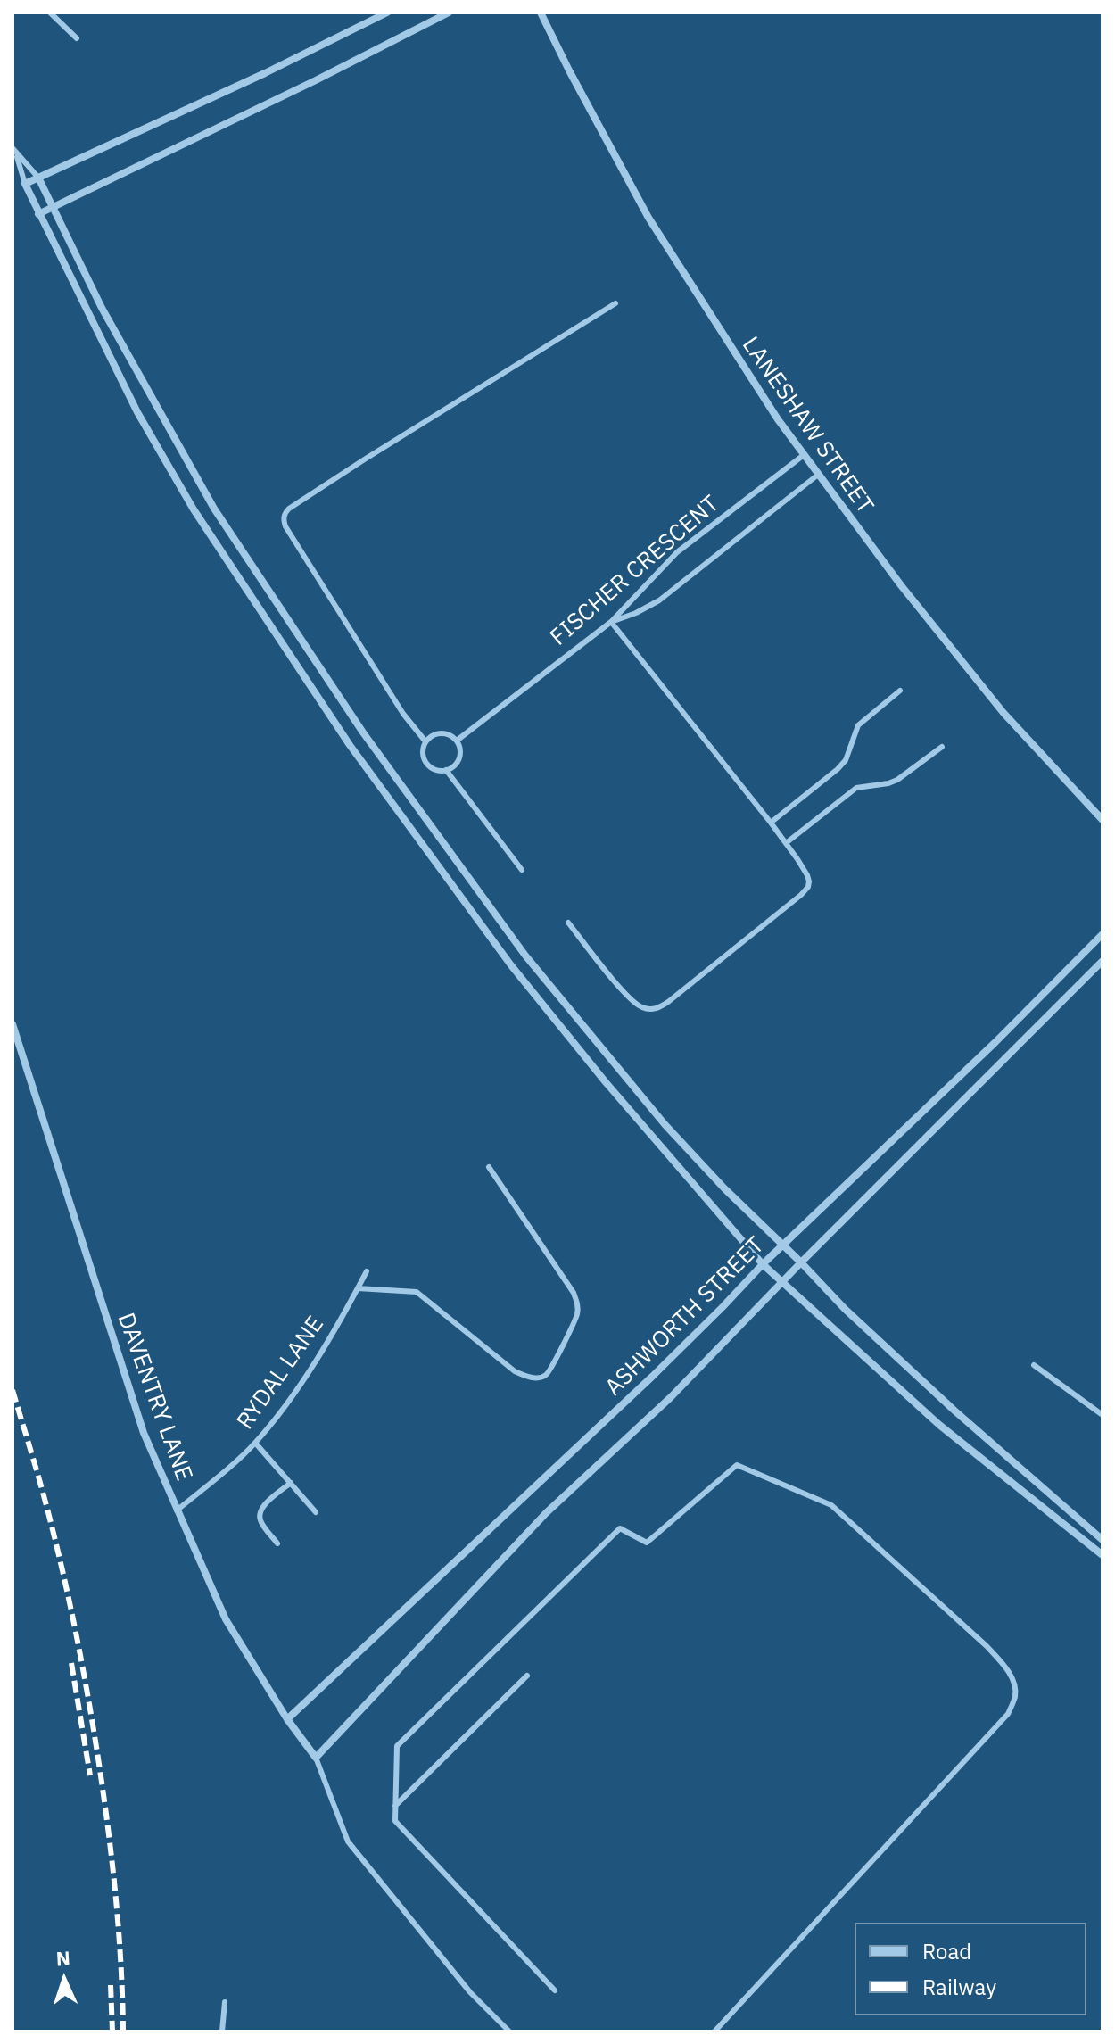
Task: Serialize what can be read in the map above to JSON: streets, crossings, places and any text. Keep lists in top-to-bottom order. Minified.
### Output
{"streets":{"street":["LANESHAW STREET","ASHWORTH STREET","DAVENTRY LANE"],"lane":["FISCHER CRESCENT","RYDAL LANE"]},"crossings":[["LANESHAW STREET","FISCHER CRESCENT"],["ASHWORTH STREET","DAVENTRY LANE"],["RYDAL LANE","DAVENTRY LANE"]],"legend":["Road","Railway"],"north":"top"}
